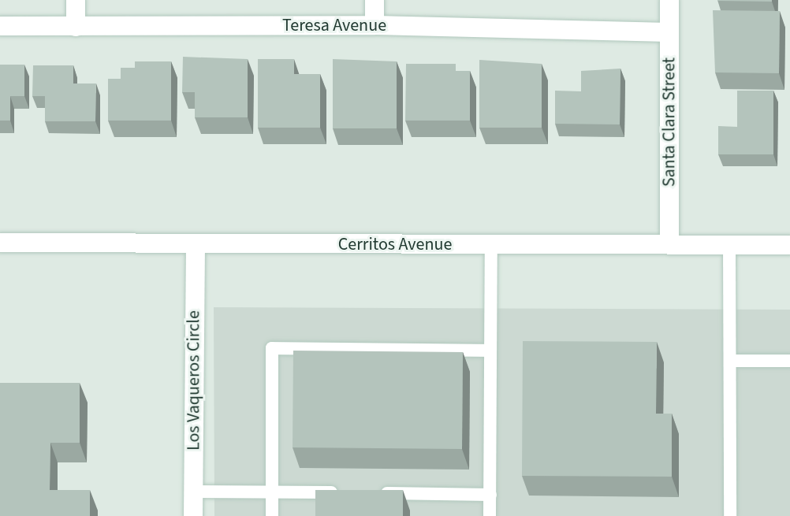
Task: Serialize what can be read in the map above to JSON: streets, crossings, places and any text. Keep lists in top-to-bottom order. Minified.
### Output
{"streets":{"street":["Teresa Avenue","Santa Clara Street","Cerritos Avenue","Los Vaqueros Circle"]},"crossings":[["Teresa Avenue","Santa Clara Street"],["Santa Clara Street","Cerritos Avenue"],["Cerritos Avenue","Los Vaqueros Circle"]]}
